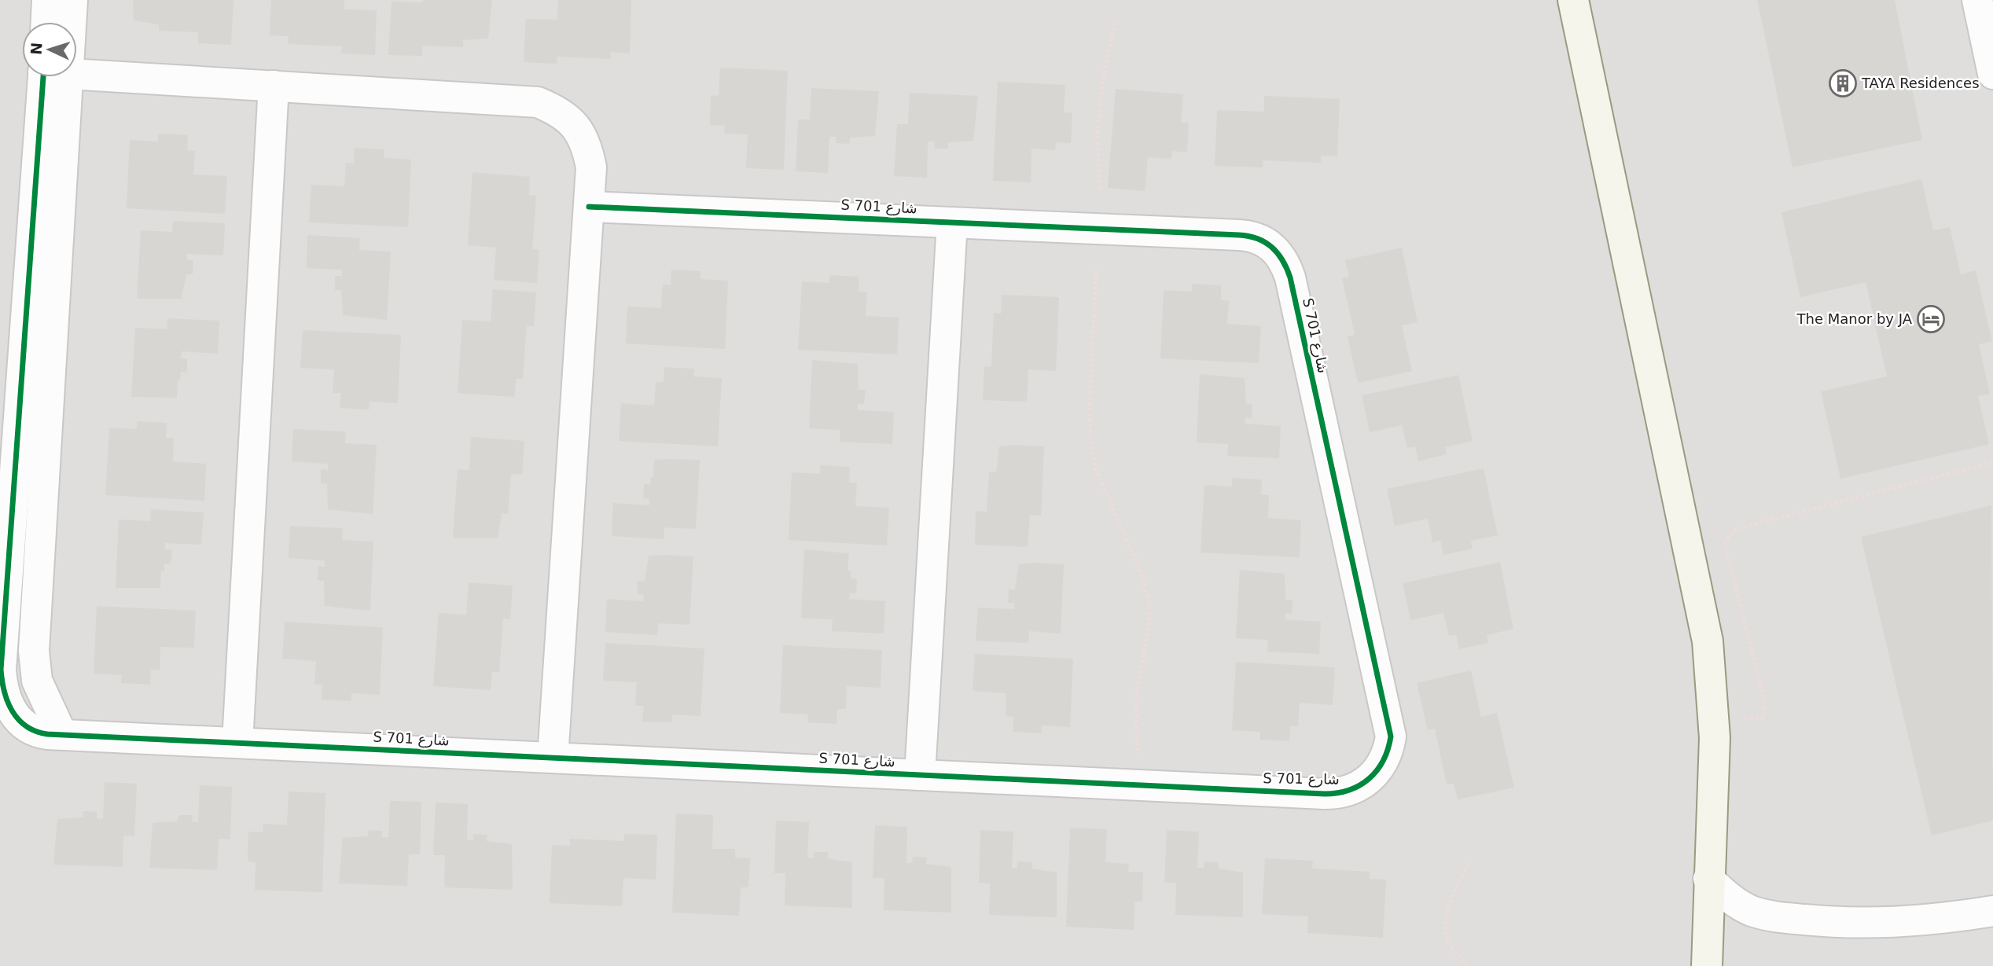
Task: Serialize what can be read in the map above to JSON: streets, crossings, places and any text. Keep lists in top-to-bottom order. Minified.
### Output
{"streets":{"street":["S 701 شارع"]},"places":{"building":["TAYA Residences"],"hotel":["The Manor by JA"]},"north":"left"}
